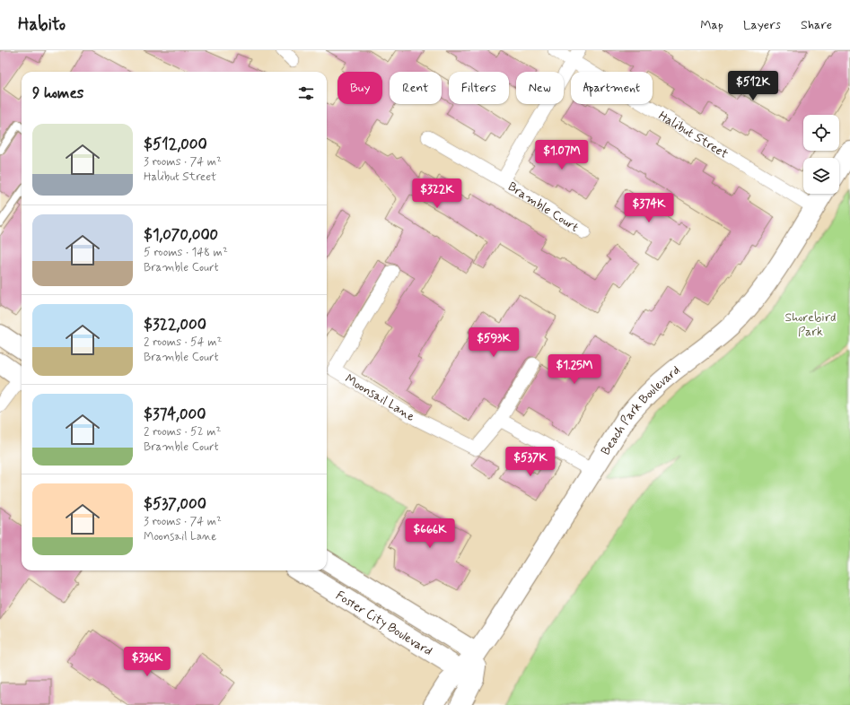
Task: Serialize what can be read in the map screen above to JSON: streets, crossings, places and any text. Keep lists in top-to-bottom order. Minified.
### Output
{"streets":{"main road":["Beach Park Boulevard","Foster City Boulevard"],"street":["Halibut Street","Bramble Court","Moonsail Lane"]},"crossings":[["Halibut Street","Bramble Court"],["Halibut Street","Beach Park Boulevard"],["Beach Park Boulevard","Foster City Boulevard"]],"parks":["Shorebird Park"],"page":{"header":"Habito","nav":["Map","Layers","Share"],"price":["$512K","$1.07M","$322K","$374K","$593K","$1.25M","$537K","$666K","$336K"],"chip":["Buy","Rent","Filters","New","Apartment"],"heading":"9 homes","list":[{"name":"$512,000","note":"3 rooms · 74 m² · Halibut Street"},{"name":"$1,070,000","note":"5 rooms · 148 m² · Bramble Court"},{"name":"$322,000","note":"2 rooms · 54 m² · Bramble Court"},{"name":"$374,000","note":"2 rooms · 52 m² · Bramble Court"},{"name":"$537,000","note":"3 rooms · 74 m² · Moonsail Lane"}]}}
